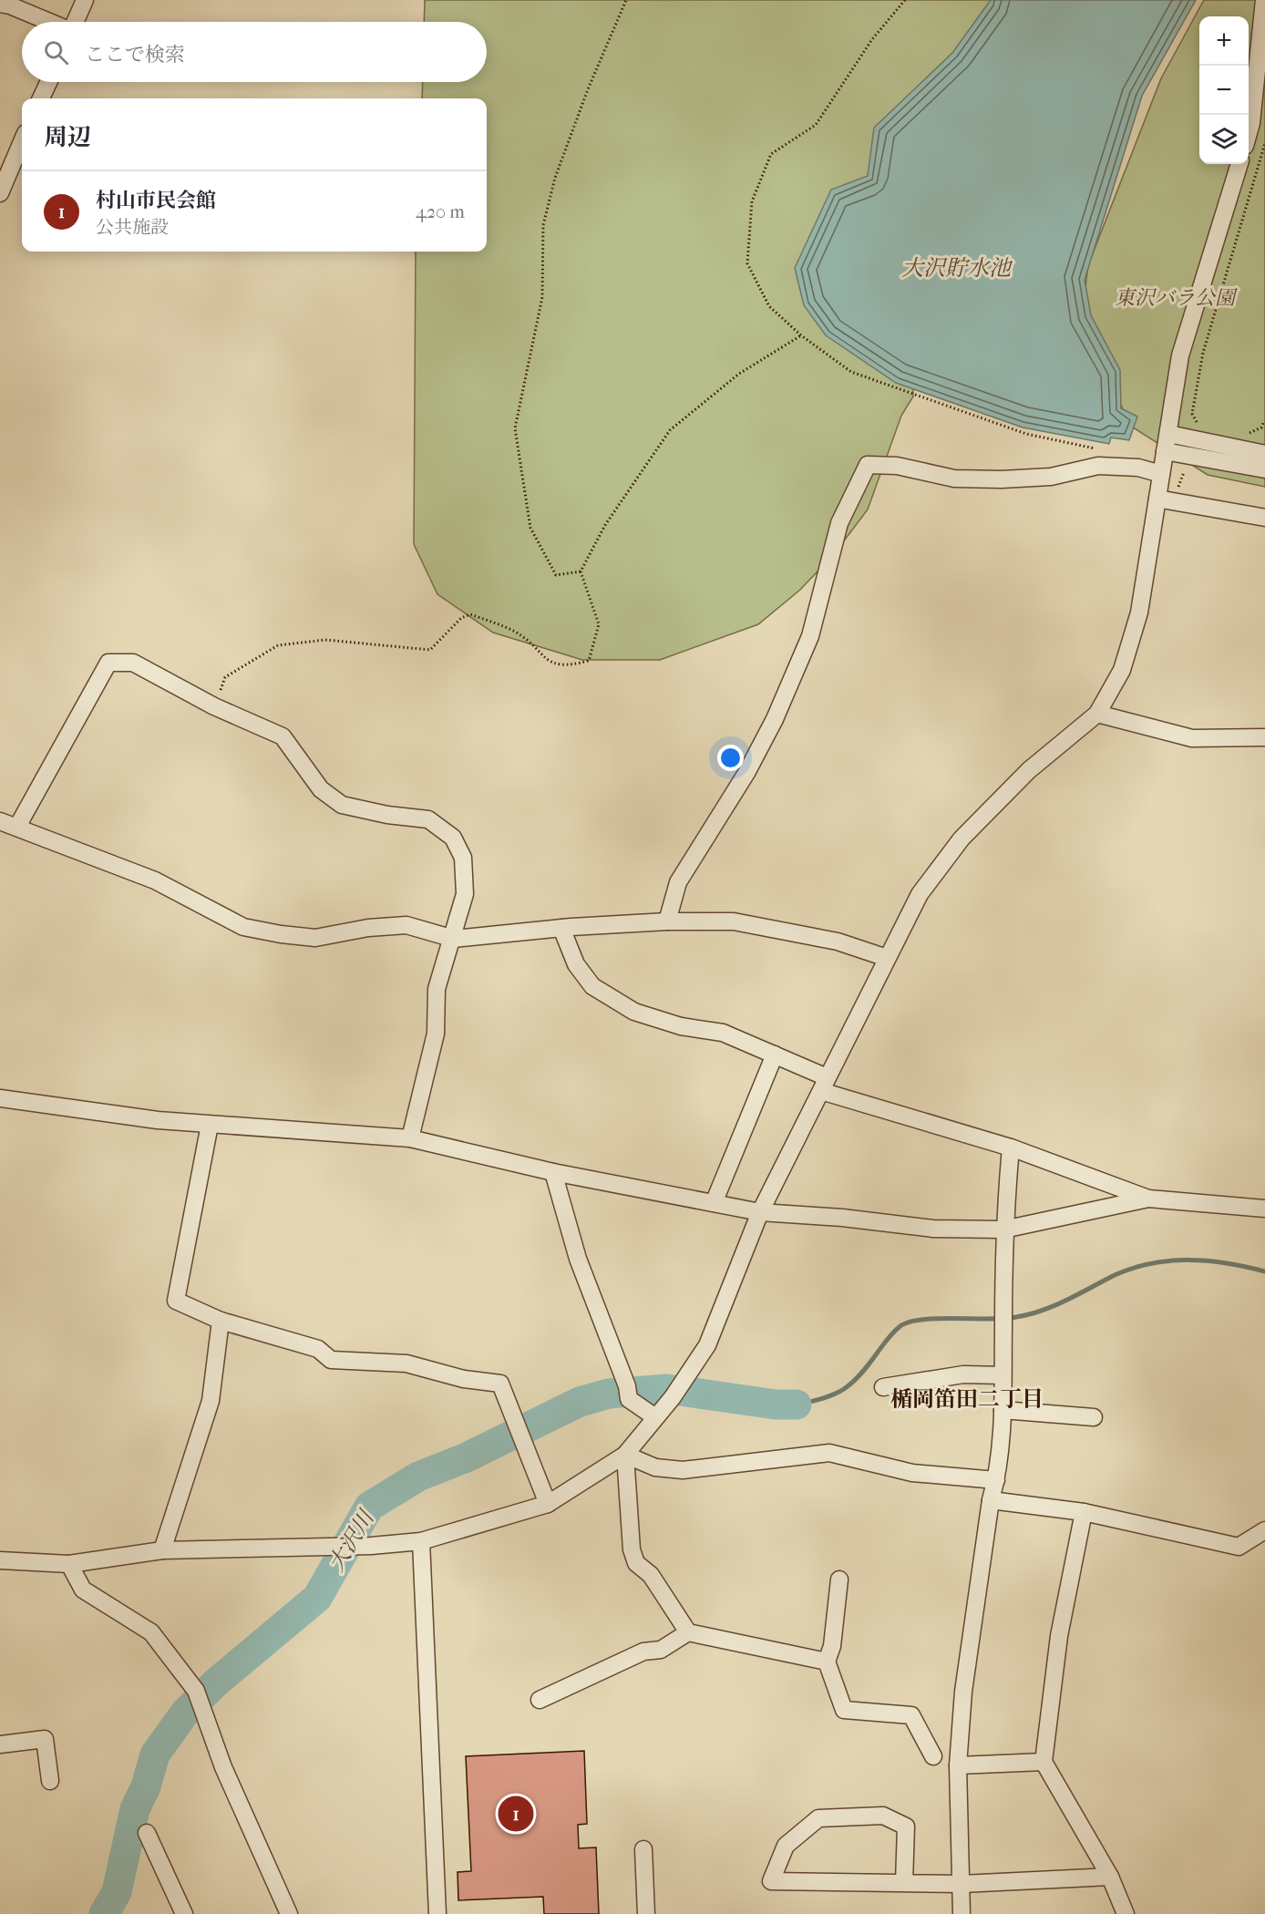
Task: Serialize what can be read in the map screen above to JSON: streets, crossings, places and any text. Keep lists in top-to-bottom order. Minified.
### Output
{"districts":["楯岡笛田二丁目"],"water":["大沢貯水池","大沢川"],"parks":["東沢バラ公園"],"page":{"map_buttons":["+","−"],"search":"ここで検索","heading":"周辺","list":[{"mark":"1","name":"村山市民会館","note":"公共施設","value":"420 m"}],"pins":"1"}}
